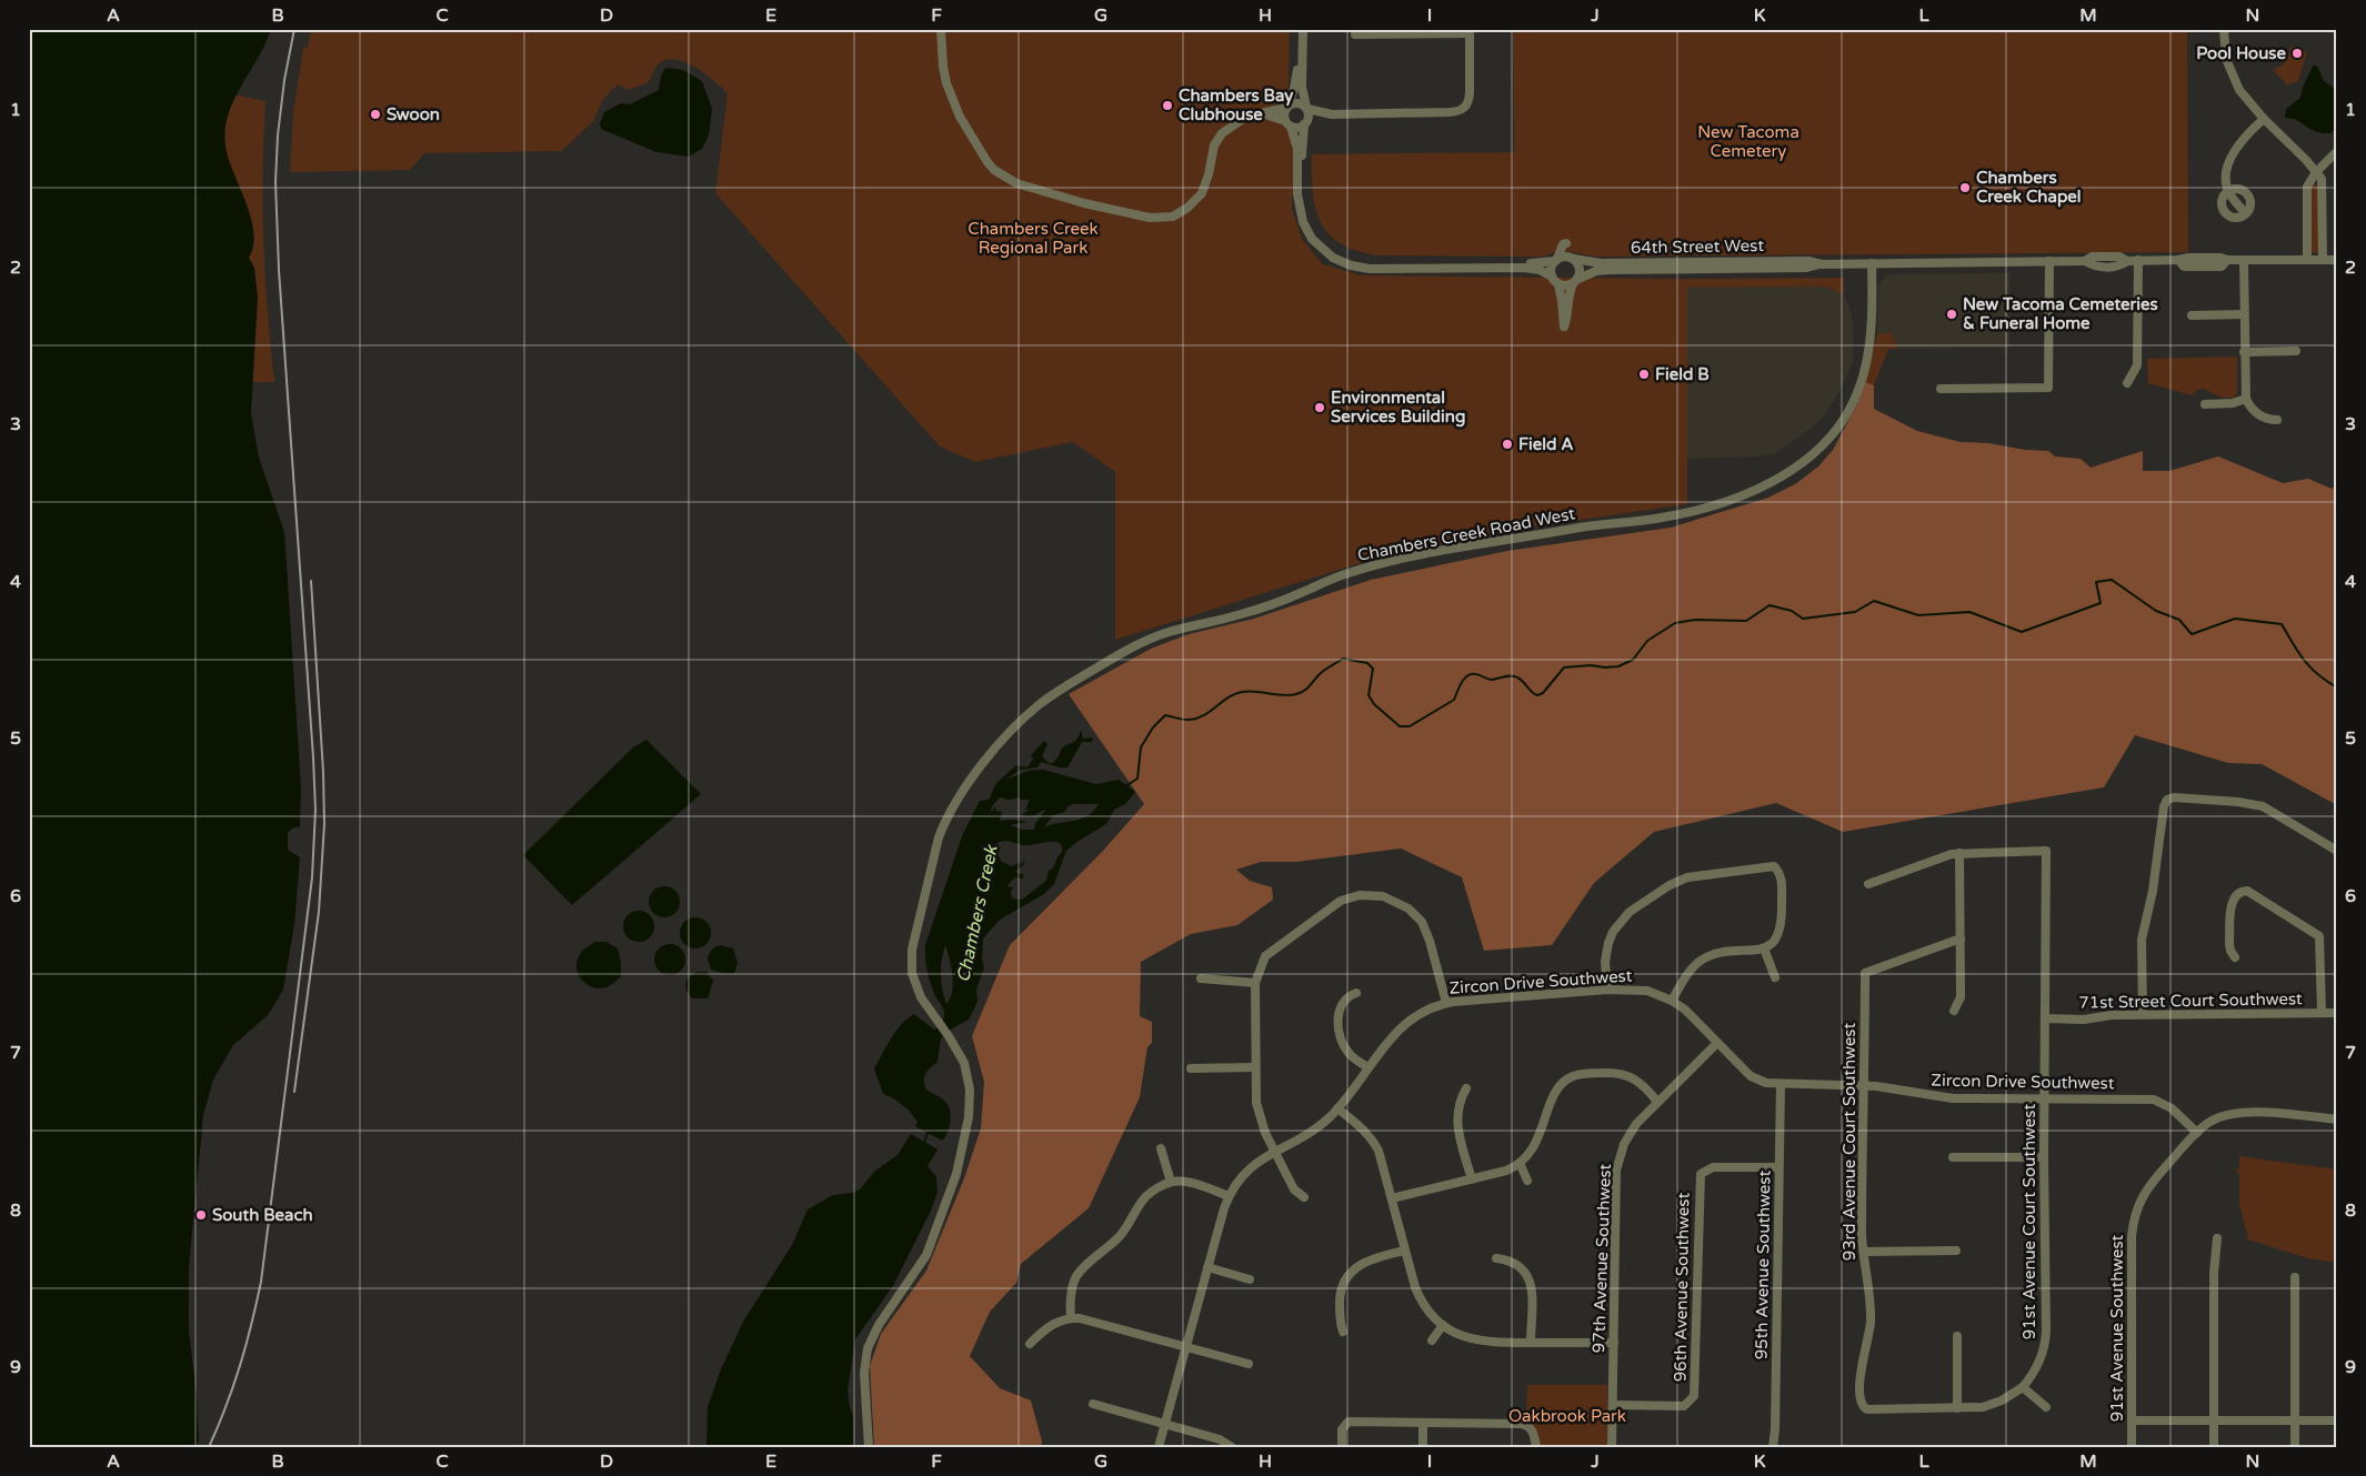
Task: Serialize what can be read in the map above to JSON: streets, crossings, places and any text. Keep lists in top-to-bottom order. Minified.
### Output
{"streets":{"street":["64th Street West","Chambers Creek Road West","Zircon Drive Southwest","71st Street Court Southwest","93rd Avenue Court Southwest","91st Avenue Court Southwest","97th Avenue Southwest","95th Avenue Southwest","96th Avenue Southwest","91st Avenue Southwest"]},"crossings":[["64th Street West","Chambers Creek Road West"],["Zircon Drive Southwest","93rd Avenue Court Southwest"],["Zircon Drive Southwest","91st Avenue Court Southwest"],["Zircon Drive Southwest","97th Avenue Southwest"],["Zircon Drive Southwest","95th Avenue Southwest"],["Zircon Drive Southwest","91st Avenue Southwest"],["71st Street Court Southwest","91st Avenue Court Southwest"],["97th Avenue Southwest","96th Avenue Southwest"],["95th Avenue Southwest","96th Avenue Southwest"]],"water":["Chambers Creek"],"parks":["New Tacoma Cemetery","Chambers Creek Regional Park","Oakbrook Park"],"places":["Pool House","Chambers Bay Clubhouse","Swoon","Chambers Creek Chapel","New Tacoma Cemeteries & Funeral Home","Field B","Environmental Services Building","Field A","South Beach"],"grid":{"columns":["A","B","C","D","E","F","G","H","I","J","K","L","M","N"],"rows":["1","2","3","4","5","6","7","8","9"]}}
